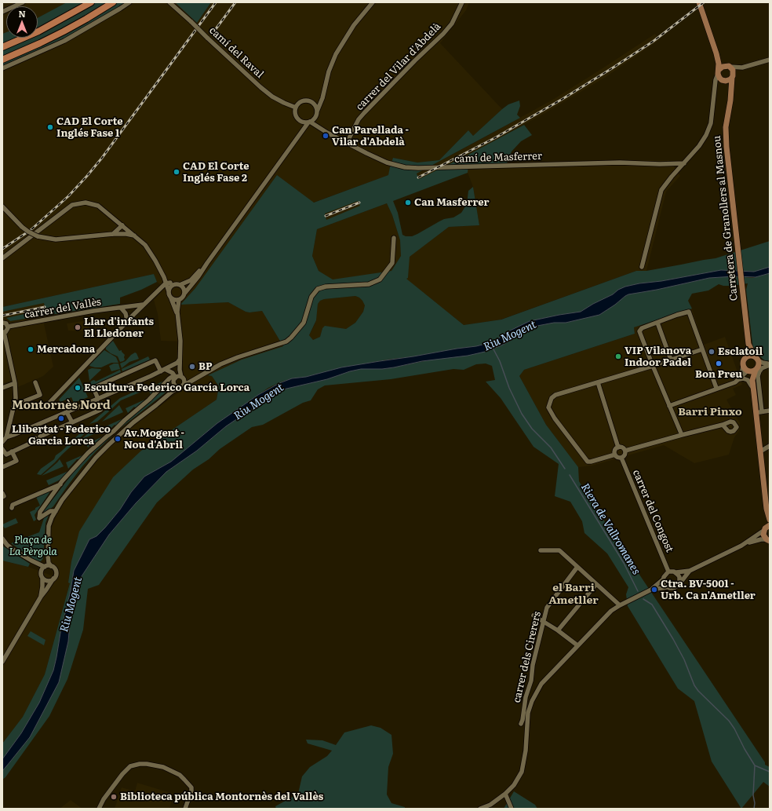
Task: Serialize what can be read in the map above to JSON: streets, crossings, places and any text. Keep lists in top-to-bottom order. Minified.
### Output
{"streets":{"main road":["Carretera de Granollers al Masnou"],"street":["camí del Raval","carrer del Vilar d'Abdelà","camí de Masferrer","carrer del Vallès","carrer del Congost","carrer dels Cirerers"]},"crossings":[["camí del Raval","camí de Masferrer"],["carrer del Vilar d'Abdelà","camí de Masferrer"]],"districts":["Montornès Nord","Barri Pinxo","el Barri Ametller"],"water":["Riu Mogent","Riera de Vallromanes"],"parks":["Plaça de La Pèrgola"],"places":["CAD El Corte Inglés Fase 1","Can Parellada - Vilar d'Abdelà","CAD El Corte Inglés Fase 2","Can Masferrer","Llar d'infants El Lledoner","Mercadona","Esclatoil","VIP Vilanova Indoor Padel","Bon Preu","BP","Escultura Federico García Lorca","Llibertat - Federico Garcia Lorca","Av.Mogent - Nou d'Abril","Ctra. BV-5001 - Urb. Ca n'Ametller","Biblioteca pública Montornès del Vallès"],"north":"top"}
